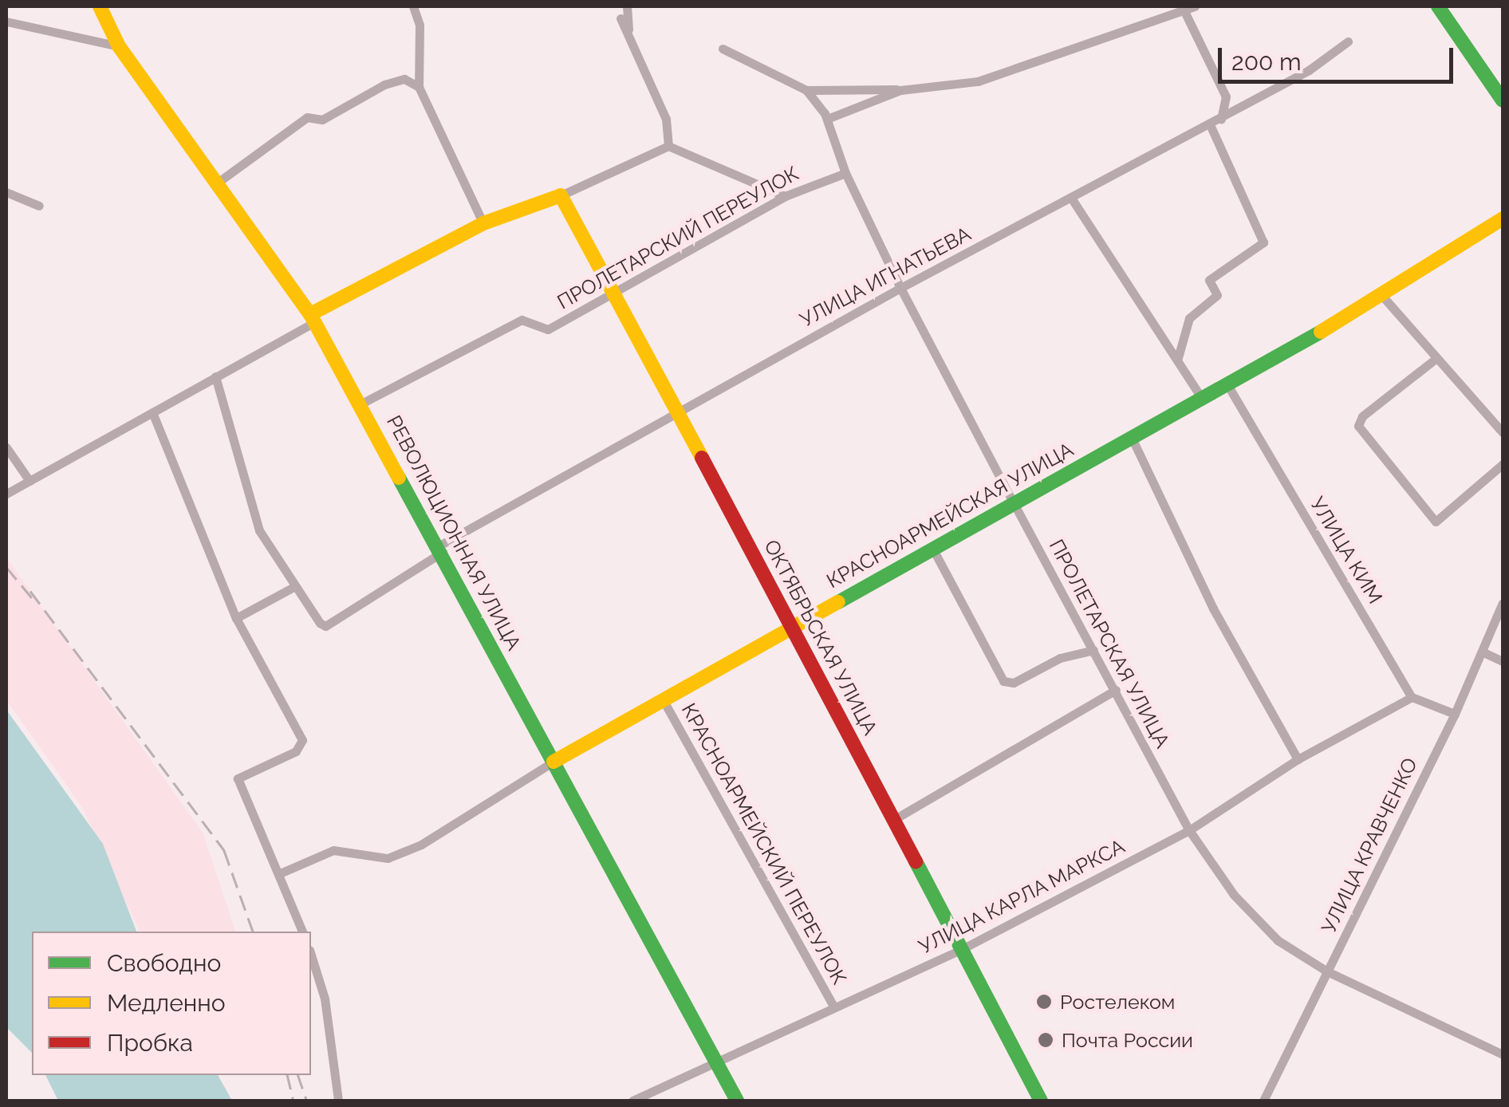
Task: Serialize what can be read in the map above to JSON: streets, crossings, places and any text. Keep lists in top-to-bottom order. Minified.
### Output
{"streets":{"street":["ПРОЛЕТАРСКИЙ ПЕРЕУЛОК","УЛИЦА ИГНАТЬЕВА","КРАСНОАРМЕЙСКАЯ УЛИЦА","РЕВОЛЮЦИОННАЯ УЛИЦА","УЛИЦА КИМ","ОКТЯБРЬСКАЯ УЛИЦА","ПРОЛЕТАРСКАЯ УЛИЦА","КРАСНОАРМЕЙСКИЙ ПЕРЕУЛОК","УЛИЦА КРАВЧЕНКО","УЛИЦА КАРЛА МАРКСА"]},"crossings":[["ПРОЛЕТАРСКИЙ ПЕРЕУЛОК","РЕВОЛЮЦИОННАЯ УЛИЦА"],["ПРОЛЕТАРСКИЙ ПЕРЕУЛОК","ОКТЯБРЬСКАЯ УЛИЦА"],["ПРОЛЕТАРСКИЙ ПЕРЕУЛОК","ПРОЛЕТАРСКАЯ УЛИЦА"],["УЛИЦА ИГНАТЬЕВА","РЕВОЛЮЦИОННАЯ УЛИЦА"],["УЛИЦА ИГНАТЬЕВА","ОКТЯБРЬСКАЯ УЛИЦА"],["УЛИЦА ИГНАТЬЕВА","ПРОЛЕТАРСКАЯ УЛИЦА"],["КРАСНОАРМЕЙСКАЯ УЛИЦА","РЕВОЛЮЦИОННАЯ УЛИЦА"],["КРАСНОАРМЕЙСКАЯ УЛИЦА","УЛИЦА КИМ"],["КРАСНОАРМЕЙСКАЯ УЛИЦА","ОКТЯБРЬСКАЯ УЛИЦА"],["КРАСНОАРМЕЙСКАЯ УЛИЦА","ПРОЛЕТАРСКАЯ УЛИЦА"],["КРАСНОАРМЕЙСКАЯ УЛИЦА","КРАСНОАРМЕЙСКИЙ ПЕРЕУЛОК"],["РЕВОЛЮЦИОННАЯ УЛИЦА","УЛИЦА КАРЛА МАРКСА"],["УЛИЦА КИМ","УЛИЦА КАРЛА МАРКСА"],["ОКТЯБРЬСКАЯ УЛИЦА","УЛИЦА КАРЛА МАРКСА"],["ПРОЛЕТАРСКАЯ УЛИЦА","УЛИЦА КРАВЧЕНКО"],["ПРОЛЕТАРСКАЯ УЛИЦА","УЛИЦА КАРЛА МАРКСА"],["КРАСНОАРМЕЙСКИЙ ПЕРЕУЛОК","УЛИЦА КАРЛА МАРКСА"]],"places":["Ростелеком","Почта России"],"legend":["Свободно","Медленно","Пробка"],"scale_bar":"200 m"}
